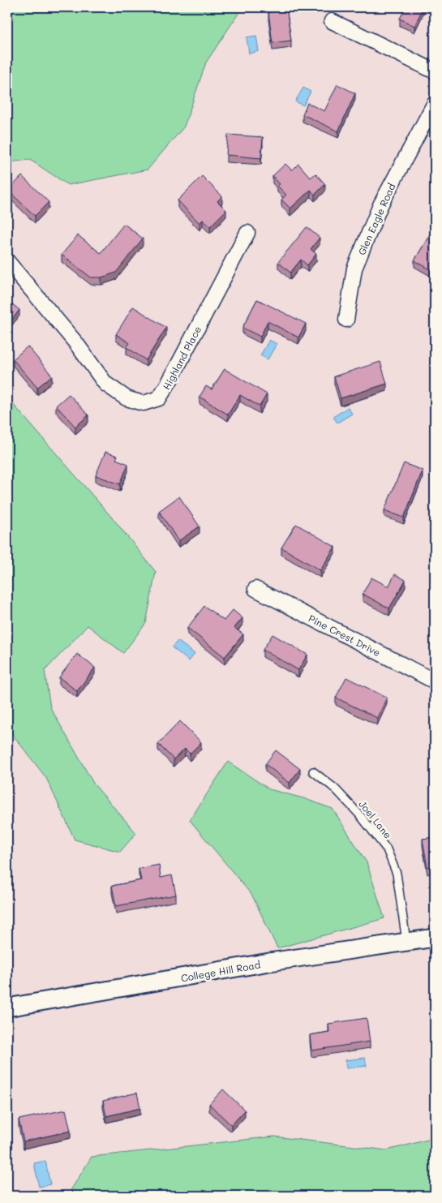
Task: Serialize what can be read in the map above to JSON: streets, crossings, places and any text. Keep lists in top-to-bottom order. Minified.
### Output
{"streets":{"street":["Glen Eagle Road","Highland Place","Pine Crest Drive","College Hill Road"],"lane":["Joel Lane"]},"crossings":[["Joel Lane","College Hill Road"]]}
